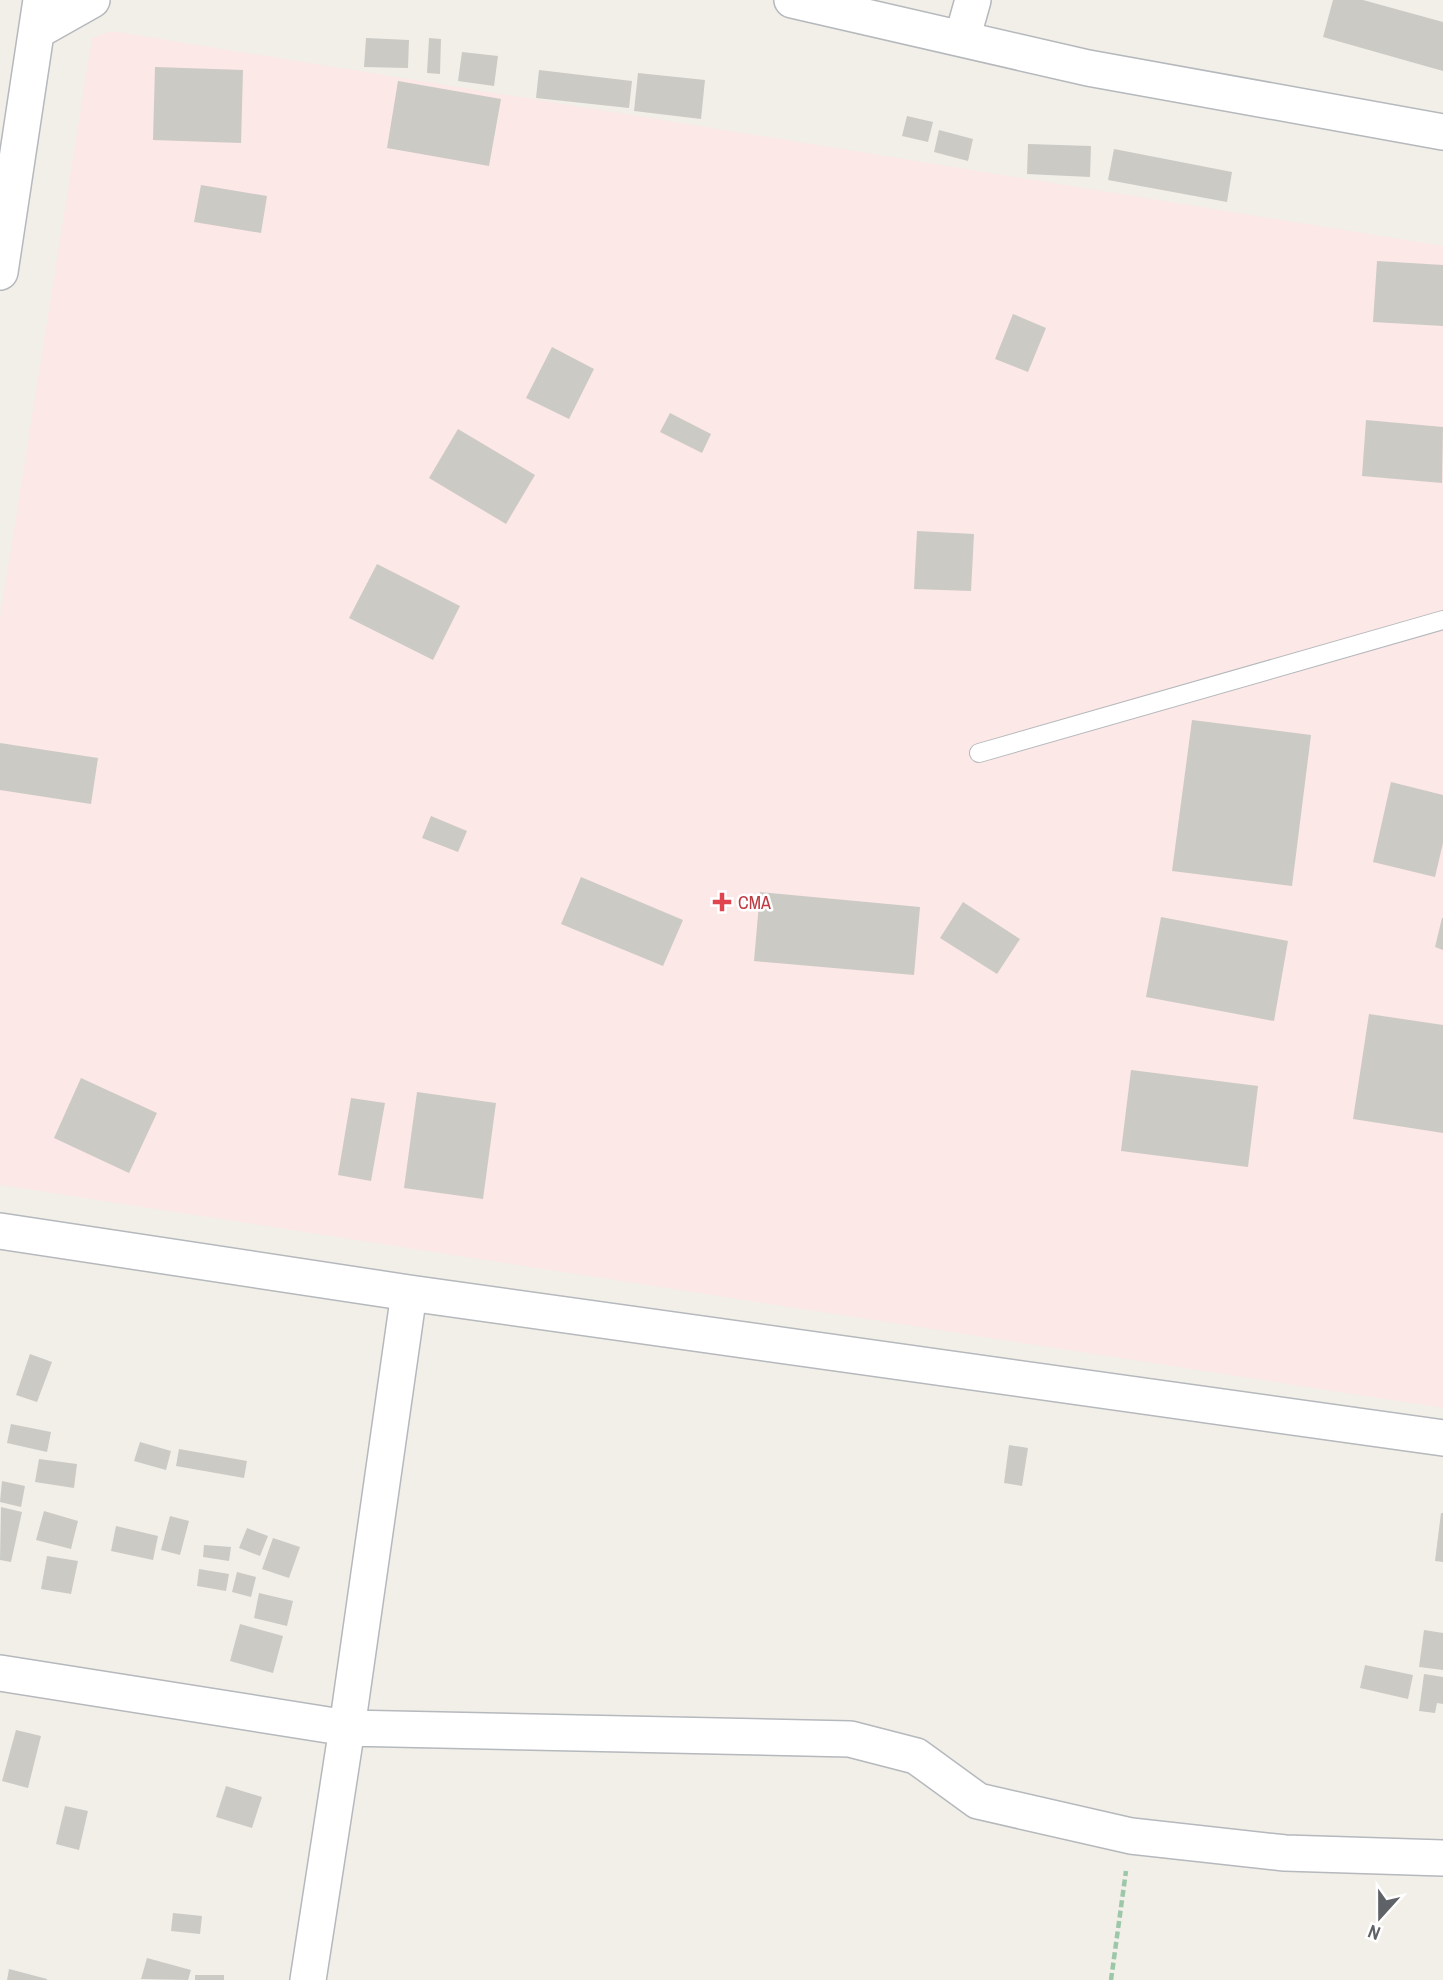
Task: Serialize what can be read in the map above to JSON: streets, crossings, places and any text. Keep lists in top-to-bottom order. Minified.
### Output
{"places":{"health":["CMA"]},"north":"bottom"}
